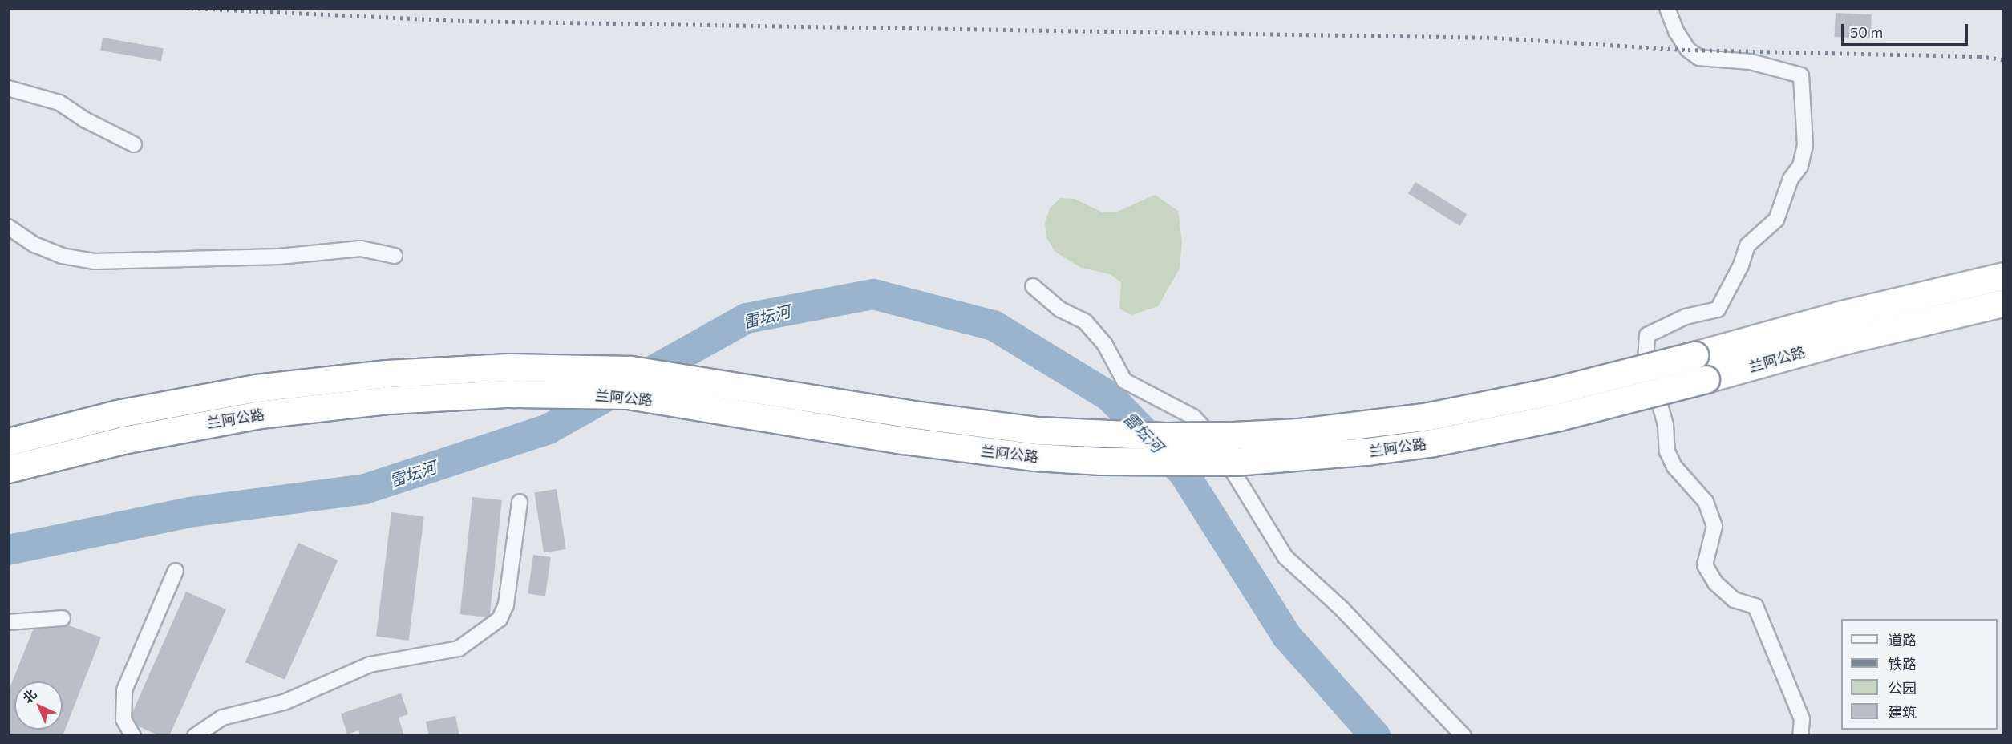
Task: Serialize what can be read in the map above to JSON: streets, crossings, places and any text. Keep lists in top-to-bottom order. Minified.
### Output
{"streets":{"highway":["兰阿公路"]},"water":["雷坛河"],"legend":["道路","铁路","公园","建筑"],"scale_bar":"50 m","north":"top left"}
